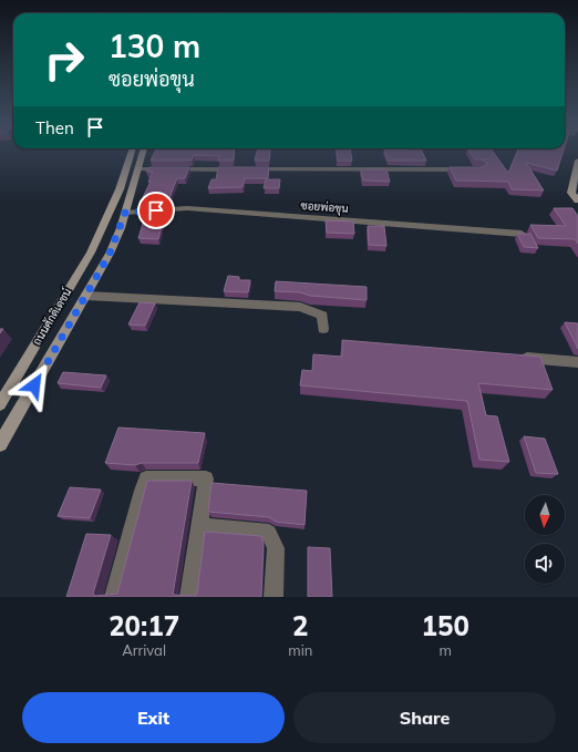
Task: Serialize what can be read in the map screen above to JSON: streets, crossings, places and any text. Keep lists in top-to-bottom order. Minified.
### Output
{"streets":{"main road":["ถนนศักดิเดชน์"],"street":["ซอยพ่อขุน"]},"crossings":[["ซอยพ่อขุน","ถนนศักดิเดชน์"]],"north":"bottom","page":{"turn":["130 m","ซอยพ่อขุน"],"then":"Then","eta":["20:17","Arrival","2","min","150","m"],"buttons":["Exit","Share"]}}
